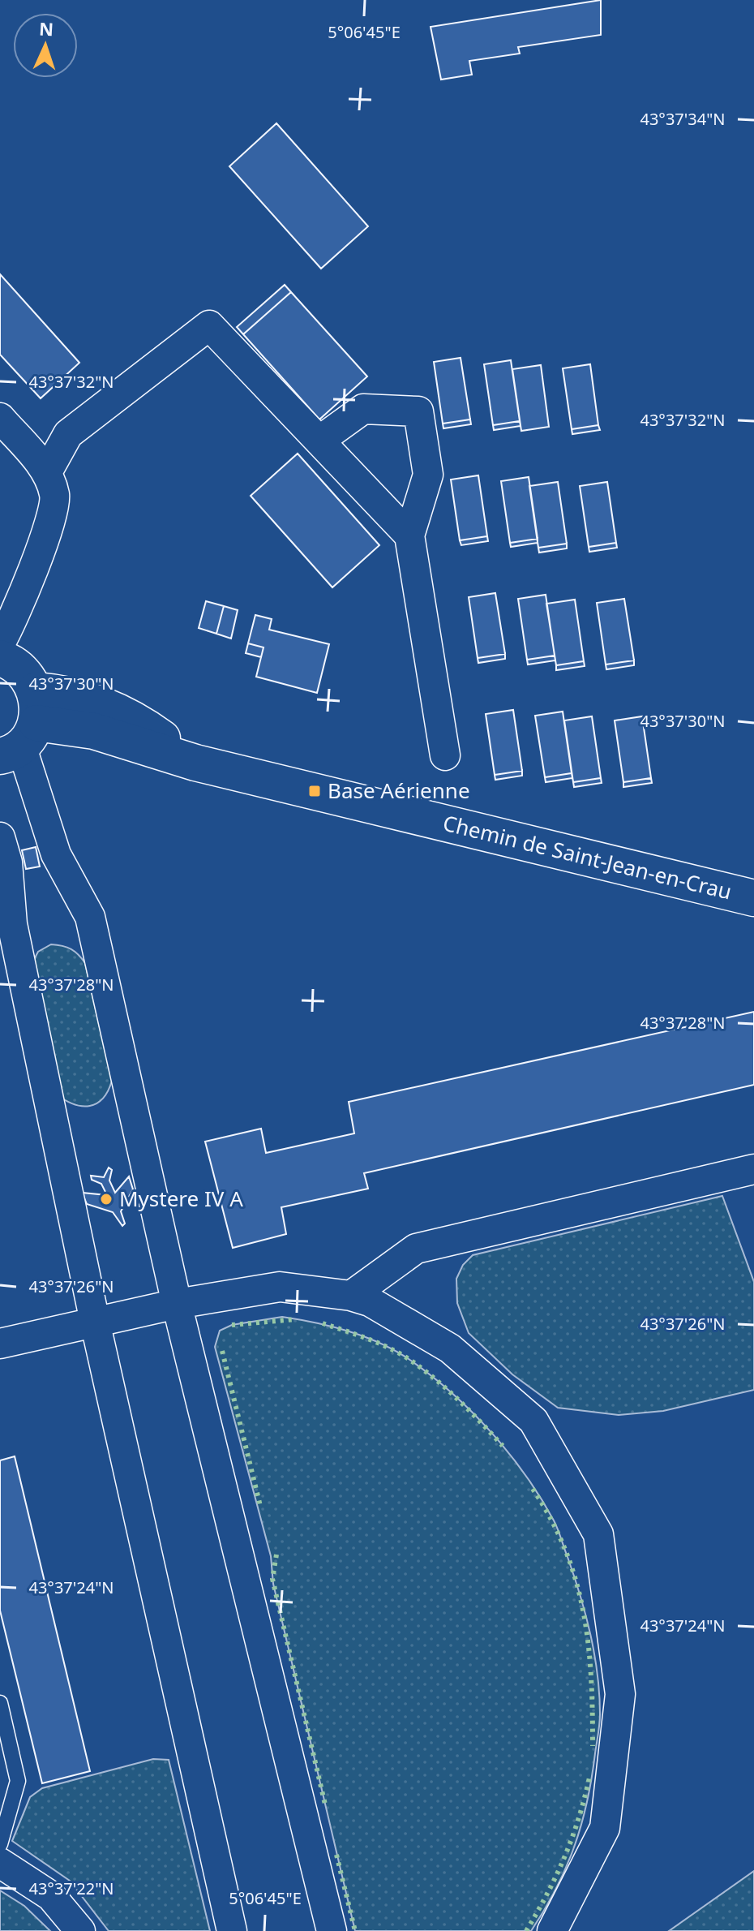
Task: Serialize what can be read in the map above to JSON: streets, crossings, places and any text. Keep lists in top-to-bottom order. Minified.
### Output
{"streets":{"street":["Chemin de Saint-Jean-en-Crau"]},"places":{"transit":["Base Aérienne"],"other":["Mystere IV A"]},"north":"top","coordinates":["5°06'45\"E","43°37'34\"N","43°37'32\"N","43°37'30\"N","43°37'28\"N","43°37'26\"N","43°37'24\"N","43°37'22\"N"]}
